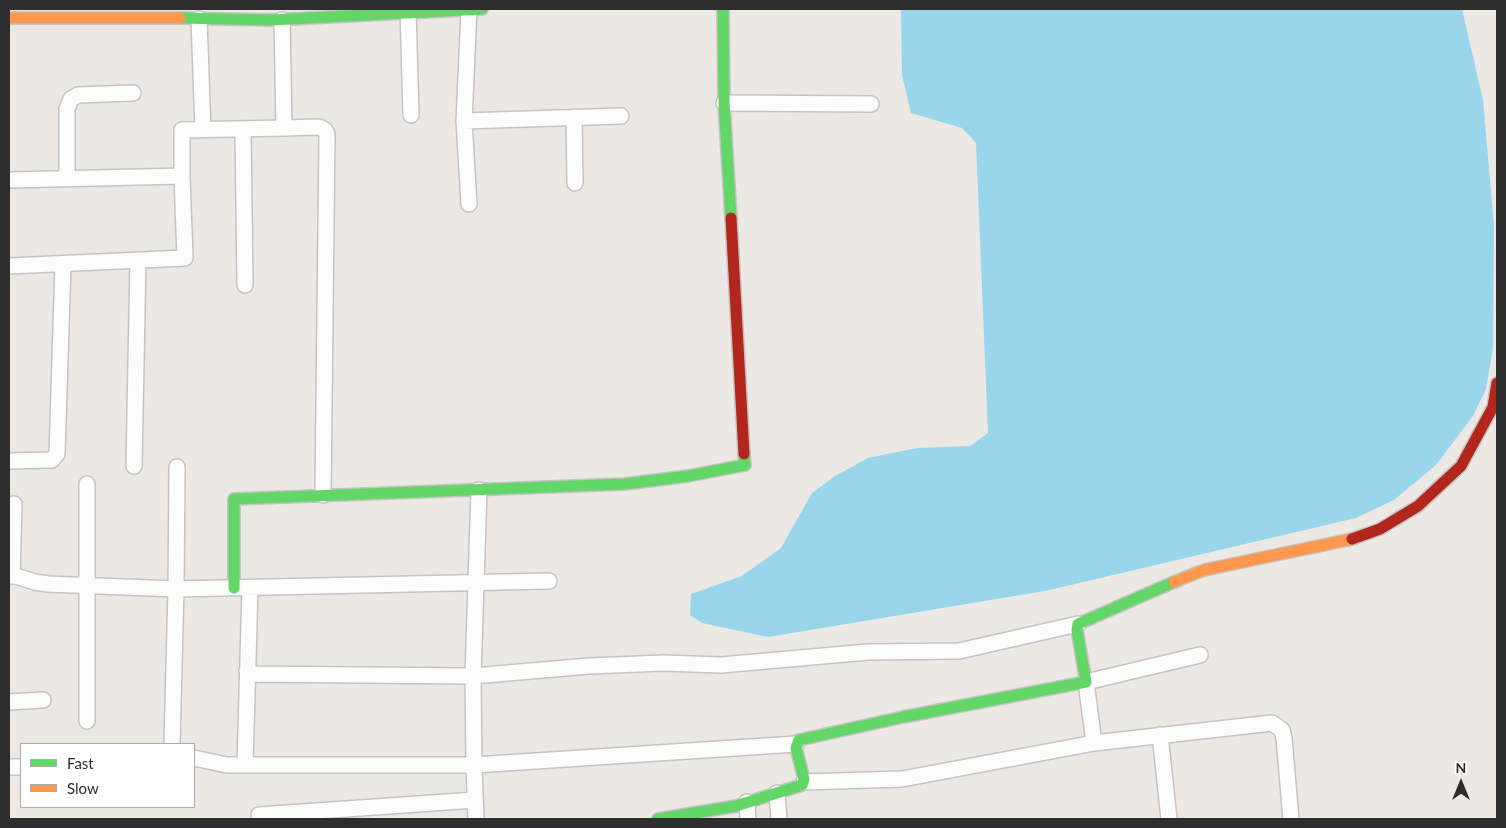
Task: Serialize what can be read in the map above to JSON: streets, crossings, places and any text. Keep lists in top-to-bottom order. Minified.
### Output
{"legend":["Fast","Slow"],"north":"top"}
